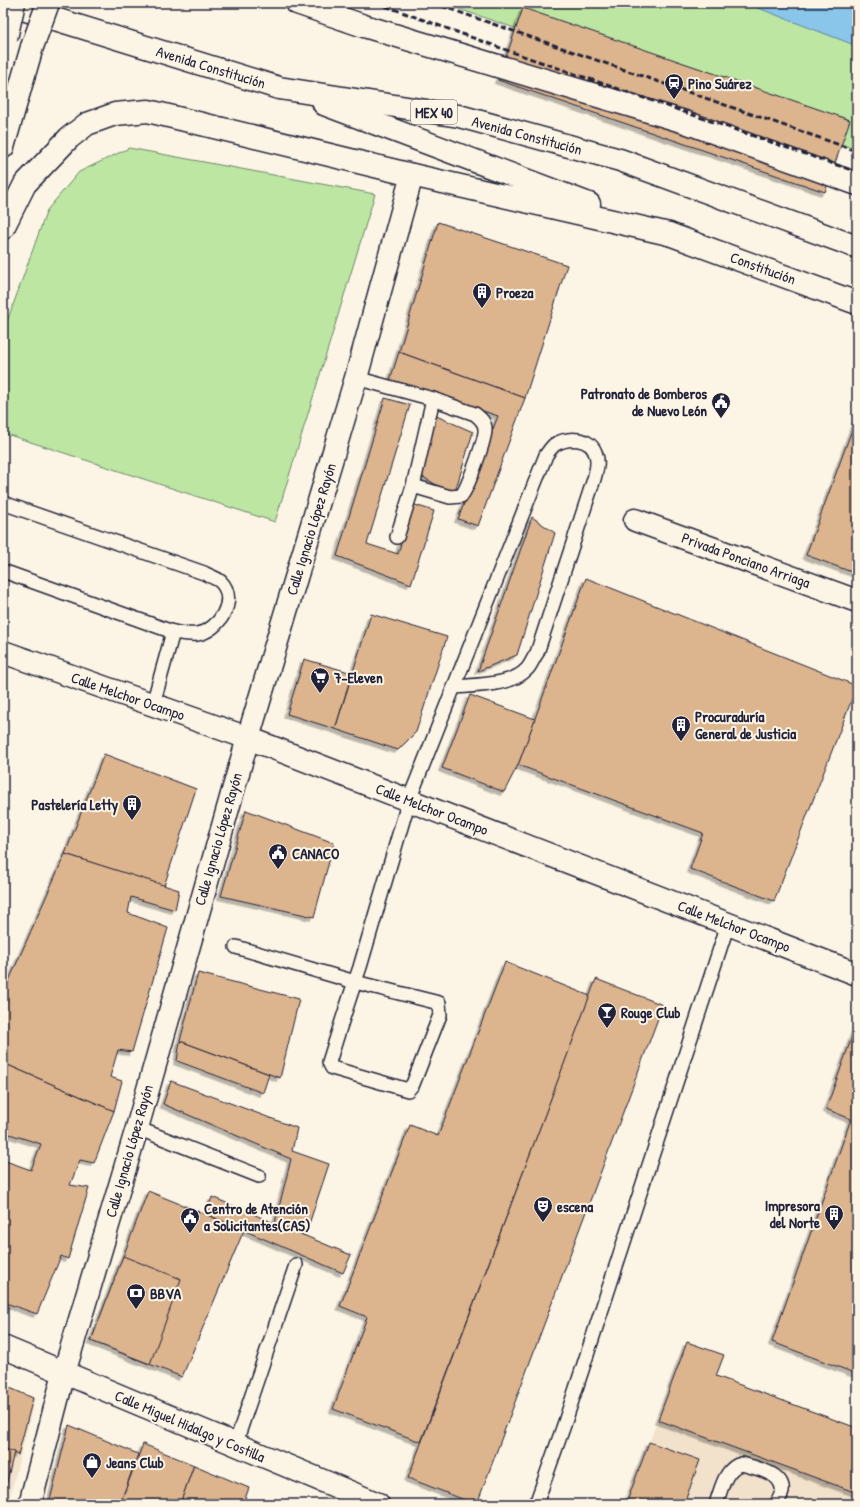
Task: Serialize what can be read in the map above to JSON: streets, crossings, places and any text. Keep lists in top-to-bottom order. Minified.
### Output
{"streets":{"main road":["Avenida Constitución","MEX 40","Constitución","Calle Ignacio López Rayón","Privada Ponciano Arriaga","Calle Melchor Ocampo","Calle Miguel Hidalgo y Costilla"]},"crossings":[["Calle Ignacio López Rayón","Calle Melchor Ocampo"],["Calle Ignacio López Rayón","Calle Miguel Hidalgo y Costilla"]],"places":{"station":["Pino Suárez"],"building":["Proeza","Procuraduría General de Justicia","Pastelería Letty","Impresora del Norte"],"public building":["Patronato de Bomberos de Nuevo León","CANACO","Centro de Atención a Solicitantes(CAS)"],"supermarket":["7-Eleven"],"bar":["Rouge Club"],"theatre":["escena"],"bank":["BBVA"],"shop":["Jeans Club"]}}
